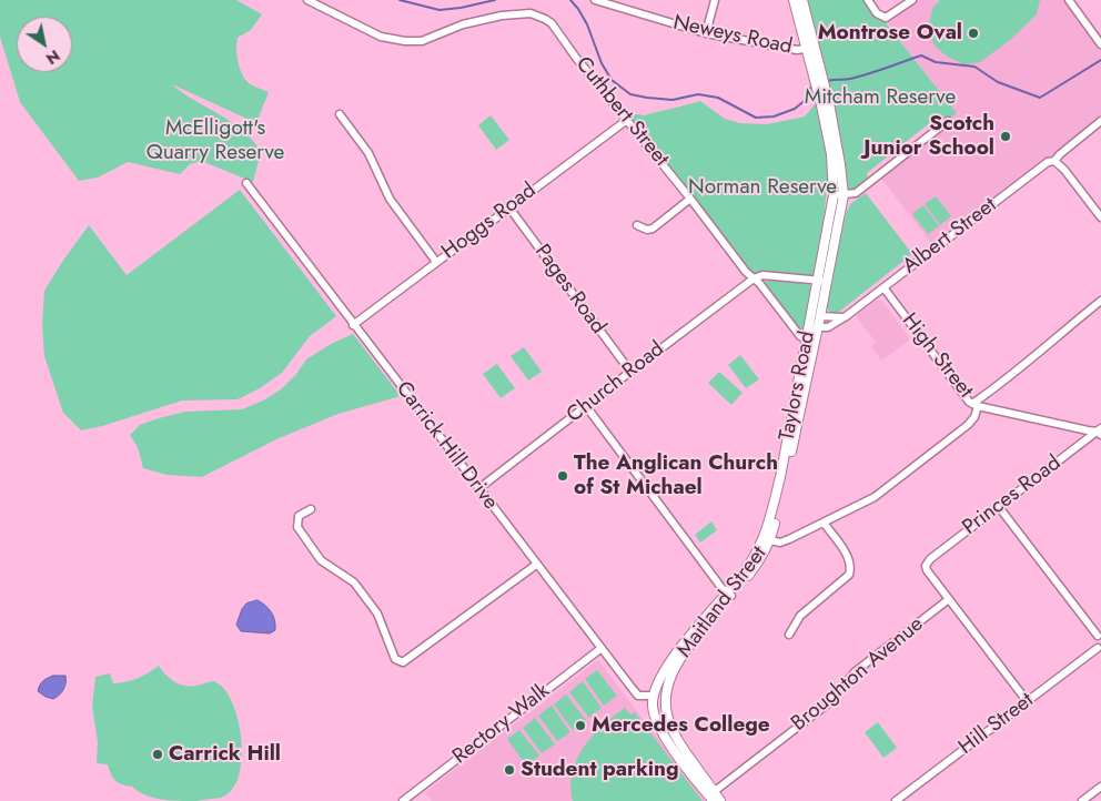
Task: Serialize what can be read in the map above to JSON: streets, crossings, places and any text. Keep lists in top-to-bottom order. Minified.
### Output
{"streets":{"main road":["Taylors Road","Maitland Street"],"street":["Neweys Road","Cuthbert Street","Hoggs Road","Albert Street","Pages Road","High Street","Church Road","Carrick Hill Drive","Princes Road","Broughton Avenue","Rectory Walk","Hill Street"]},"crossings":[["Cuthbert Street","Hoggs Road"],["Cuthbert Street","Church Road"],["Hoggs Road","Pages Road"],["Hoggs Road","Carrick Hill Drive"],["Albert Street","High Street"],["Albert Street","Taylors Road"],["Pages Road","Church Road"],["High Street","Princes Road"],["High Street","Maitland Street"],["Church Road","Carrick Hill Drive"],["Taylors Road","Maitland Street"],["Carrick Hill Drive","Maitland Street"],["Carrick Hill Drive","Rectory Walk"],["Princes Road","Broughton Avenue"]],"parks":["Mitcham Reserve","McElligott's Quarry Reserve","Norman Reserve"],"places":["Montrose Oval","Scotch Junior School","The Anglican Church of St Michael","Mercedes College","Carrick Hill","Student parking"],"north":"bottom right"}
